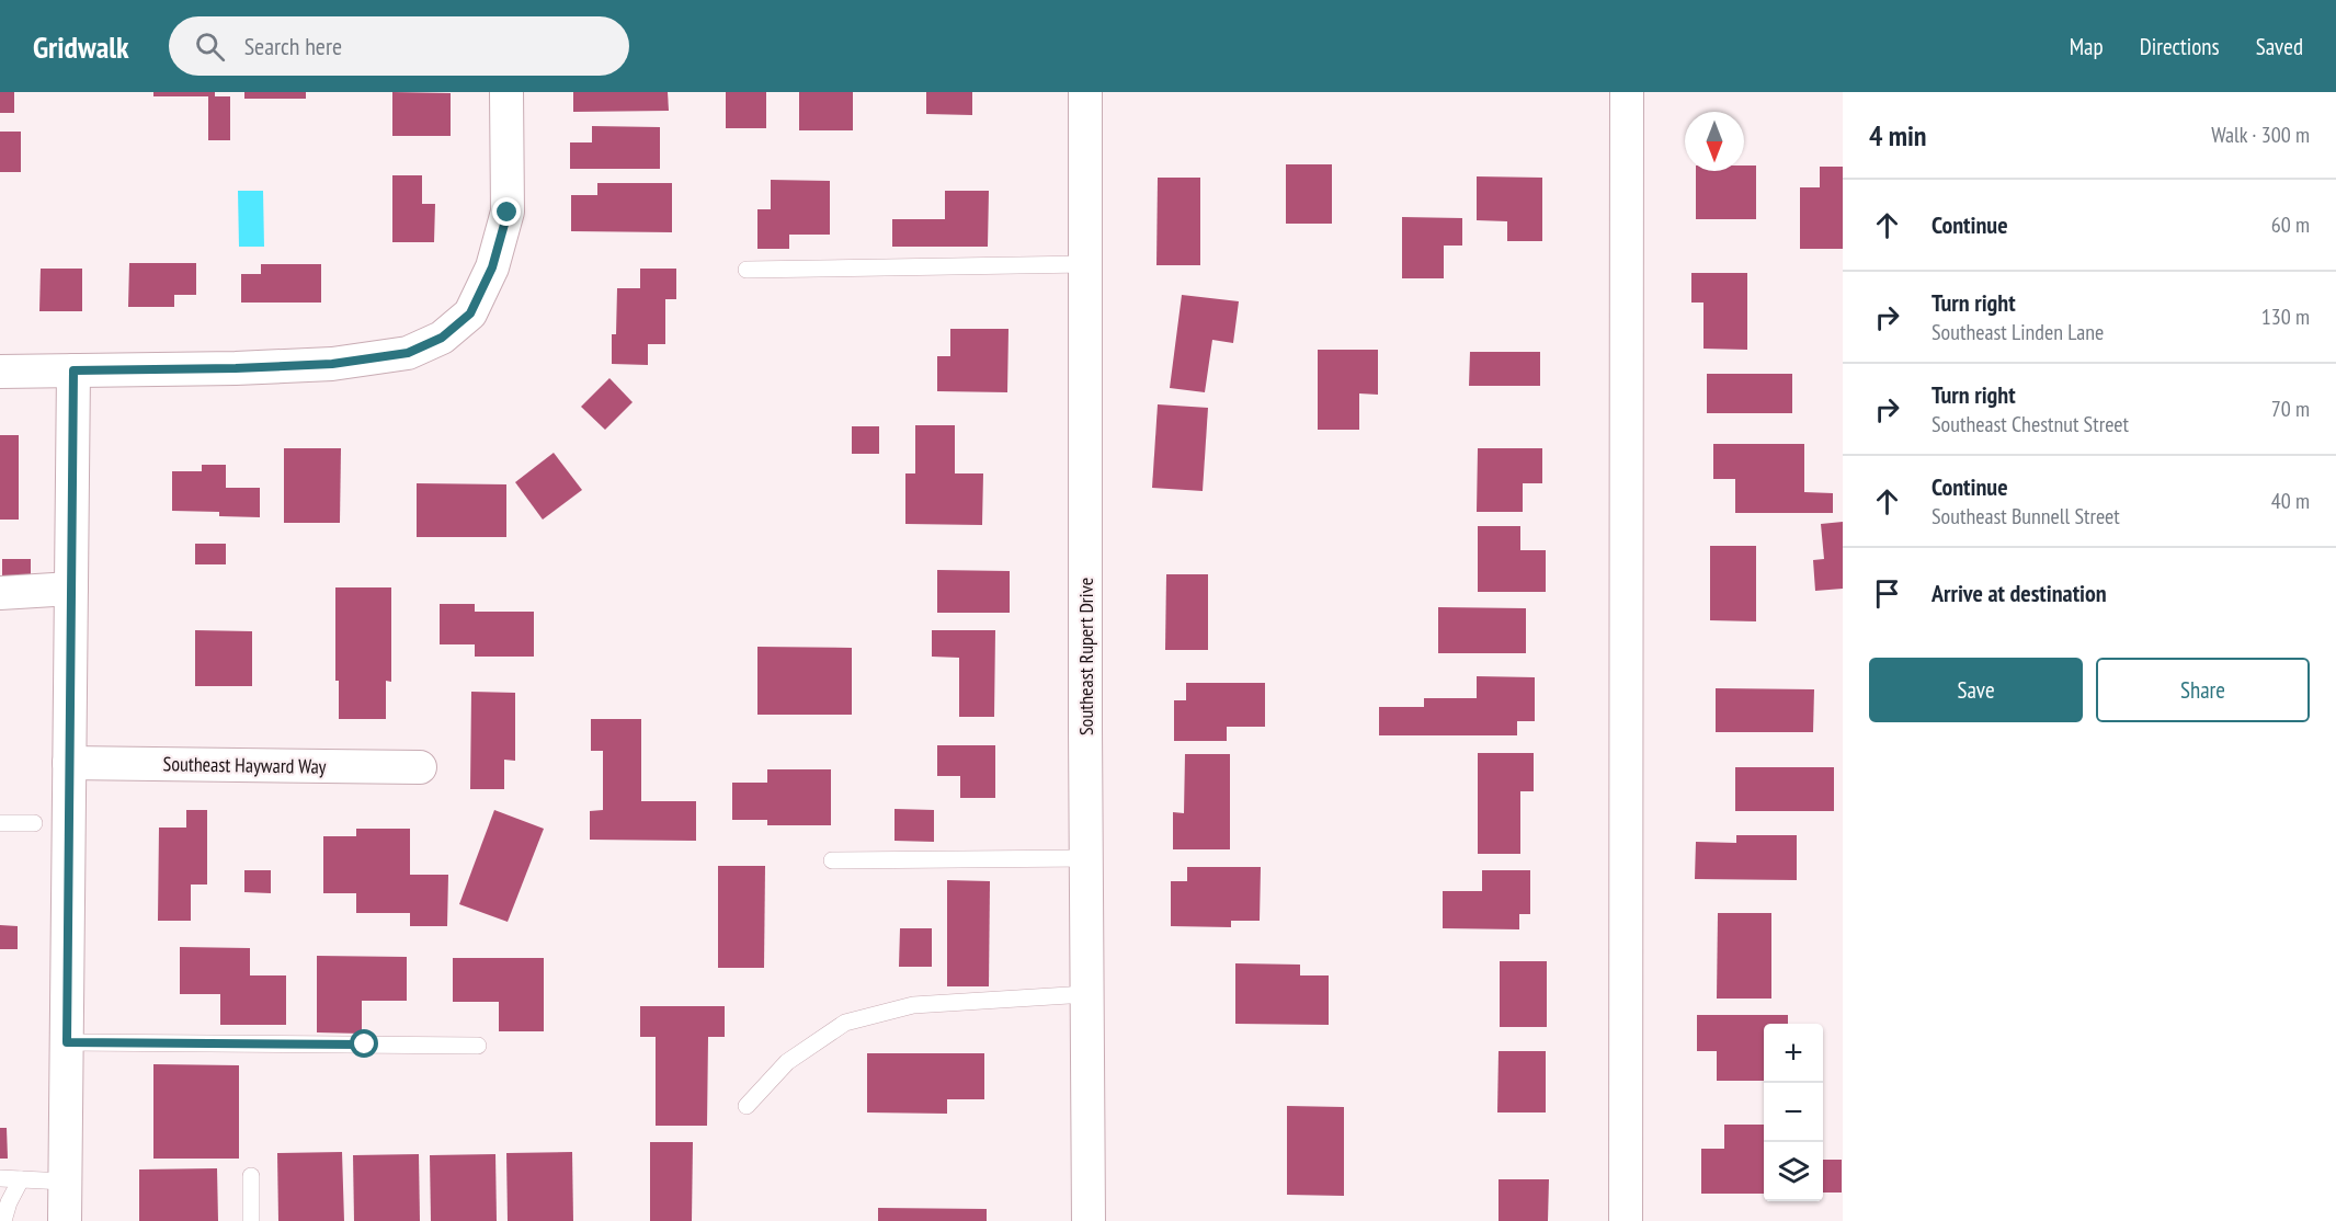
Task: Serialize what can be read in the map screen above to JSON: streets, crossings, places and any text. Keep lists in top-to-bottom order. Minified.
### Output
{"streets":{"street":["Southeast Rupert Drive","Southeast Hayward Way"]},"north":"bottom","page":{"header":"Gridwalk","search":"Search here","nav":["Map","Directions","Saved"],"heading":["4 min","Walk · 300 m"],"list":[["Continue","60 m"],["Turn right","Southeast Linden Lane","130 m"],["Turn right","Southeast Chestnut Street","70 m"],["Continue","Southeast Bunnell Street","40 m"],"Arrive at destination"],"buttons":["Save","Share"],"map_buttons":["+","−"]}}
